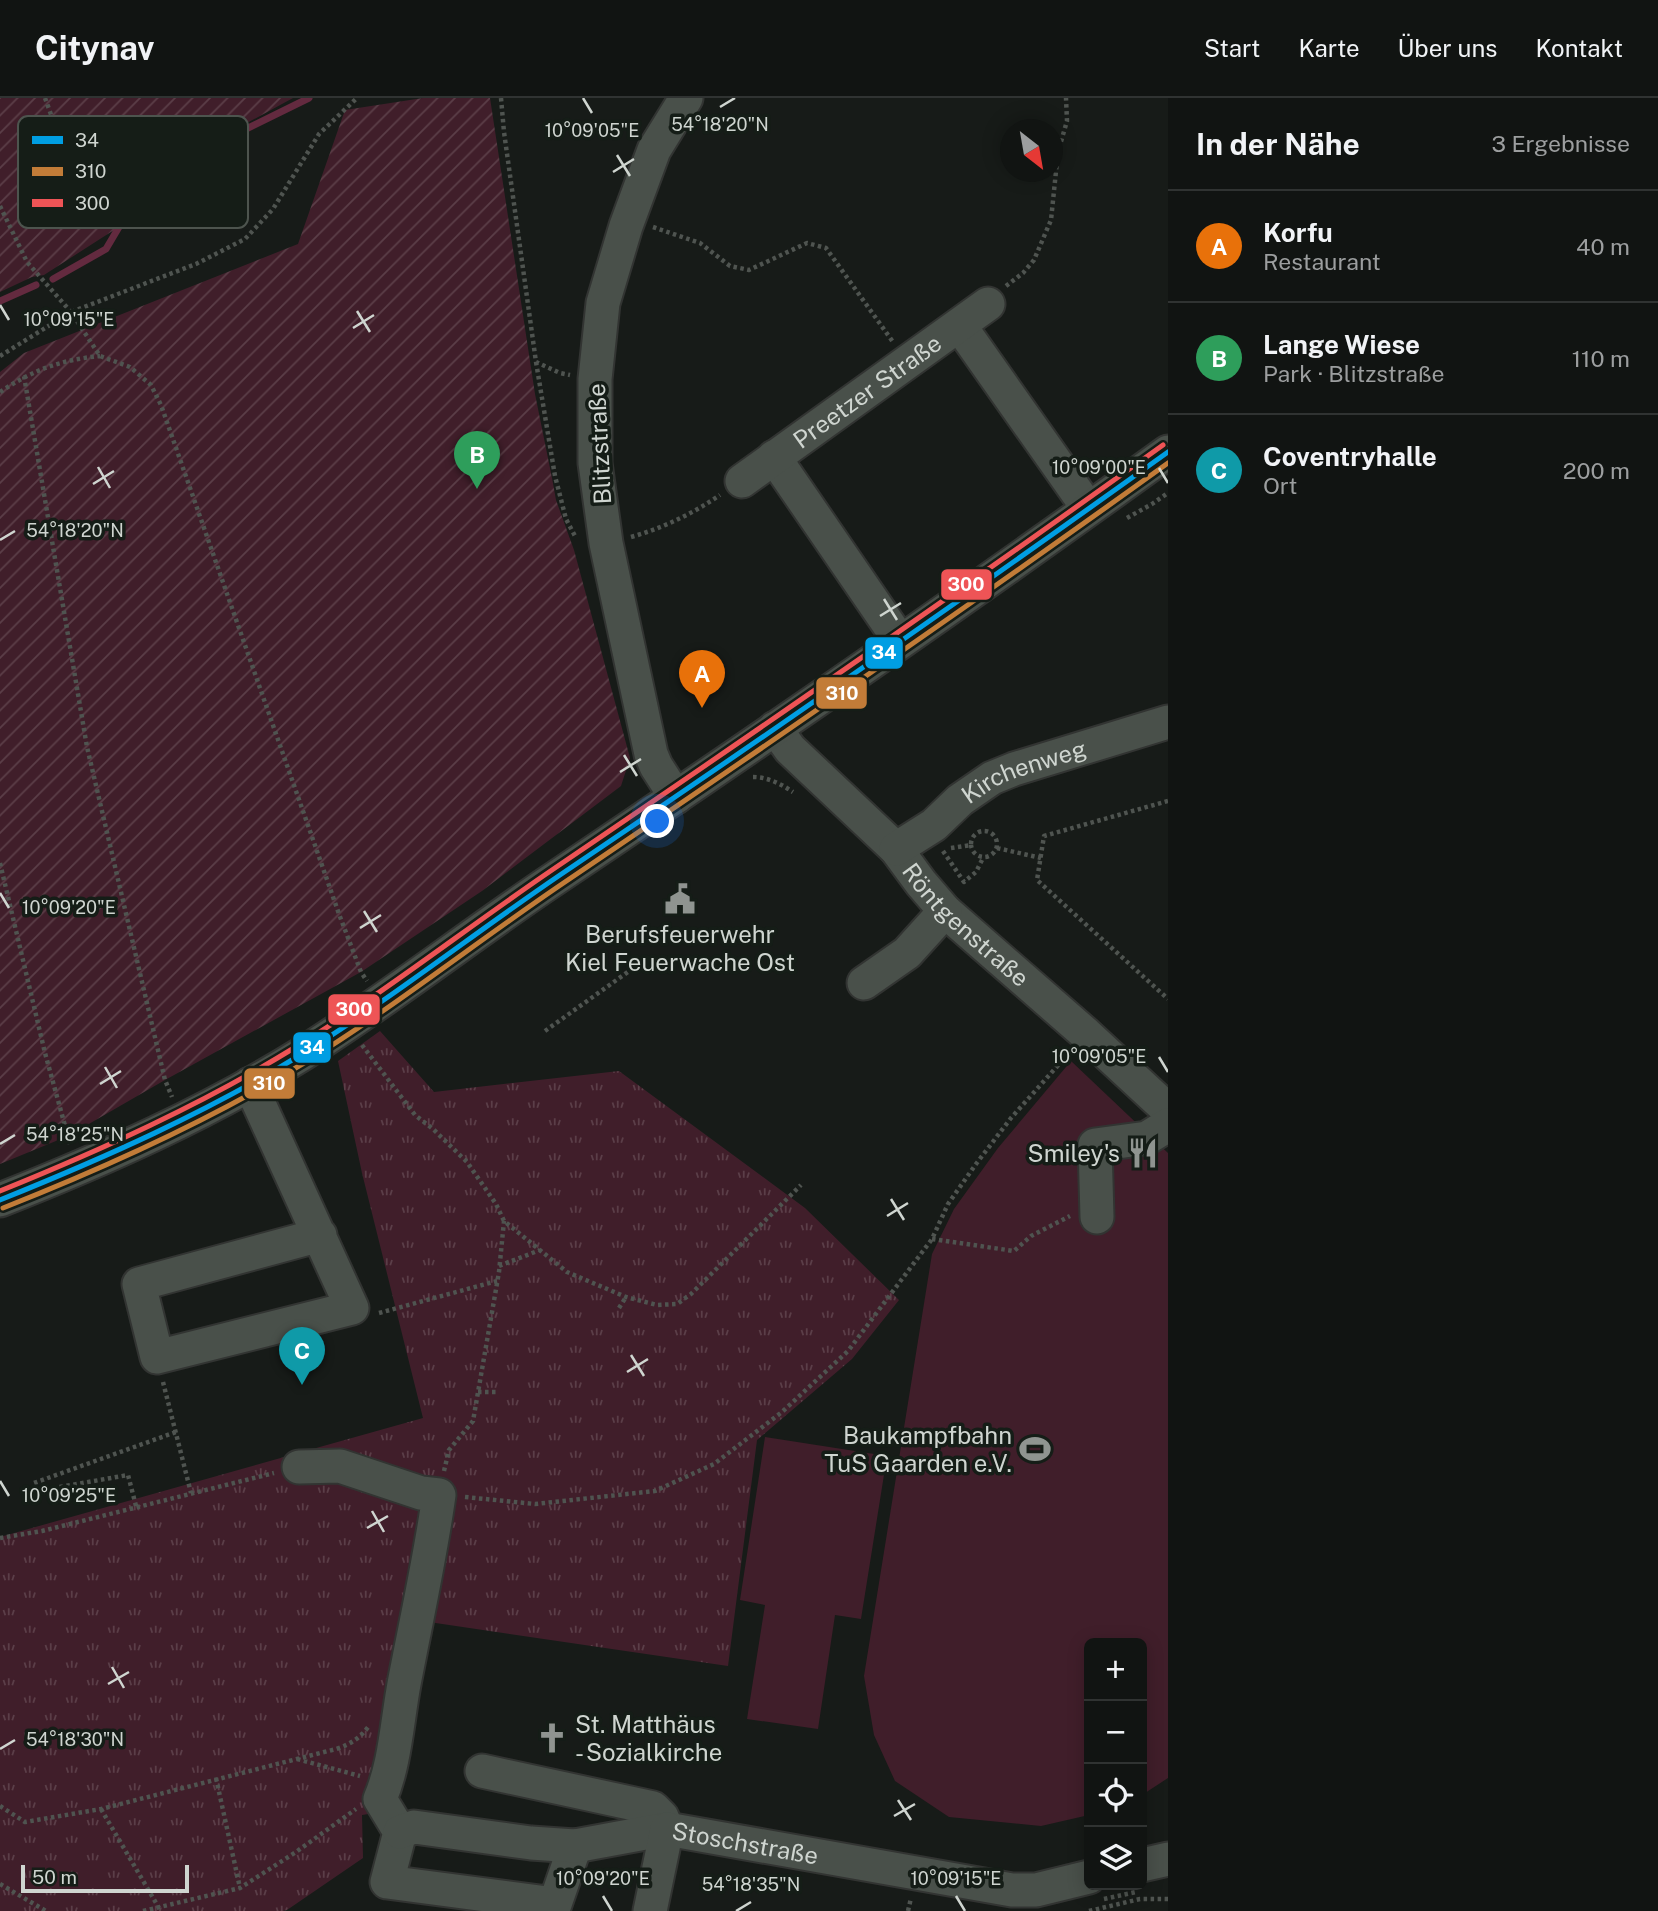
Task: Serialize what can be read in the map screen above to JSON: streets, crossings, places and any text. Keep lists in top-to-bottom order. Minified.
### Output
{"streets":{"street":["Preetzer Straße","Blitzstraße","Kirchenweg","Röntgenstraße","Stoschstraße"]},"crossings":[["Kirchenweg","Röntgenstraße"]],"places":{"public building":["Berufsfeuerwehr Kiel Feuerwache Ost"],"restaurant":["Smiley's"],"sports":["Baukampfbahn TuS Gaarden e.V."],"church":["St. Matthäus - Sozialkirche"]},"lines":["transit line 300","transit line 34","transit line 310"],"legend":["34","310","300"],"scale_bar":"50 m","north":"bottom right","page":{"header":"Citynav","nav":["Start","Karte","Über uns","Kontakt"],"heading":["In der Nähe","3 Ergebnisse"],"list":[{"mark":"A","name":"Korfu","note":"Restaurant","value":"40 m"},{"mark":"B","name":"Lange Wiese","note":"Park · Blitzstraße","value":"110 m"},{"mark":"C","name":"Coventryhalle","note":"Ort","value":"200 m"}],"pins":["B","A","C"],"map_buttons":["+","−"],"scale":"50 m"},"coordinates":["54°18'20\"N","10°09'05\"E","10°09'15\"E","10°09'00\"E","10°09'20\"E","54°18'25\"N","10°09'25\"E","54°18'30\"N","54°18'35\"N"]}
